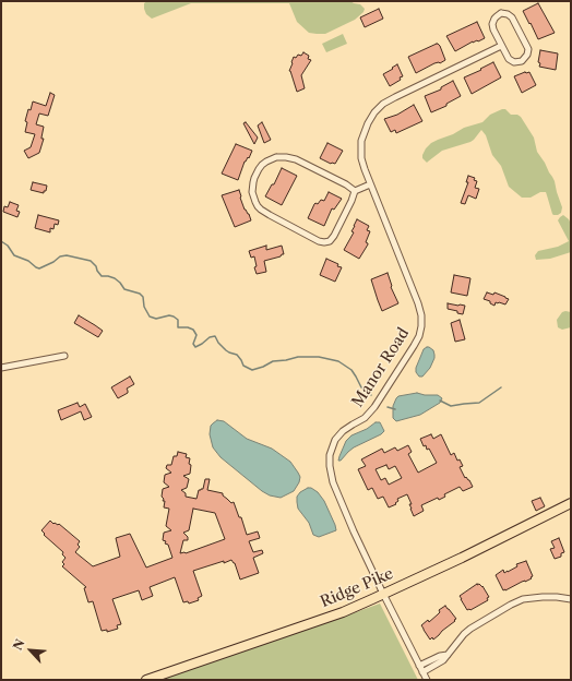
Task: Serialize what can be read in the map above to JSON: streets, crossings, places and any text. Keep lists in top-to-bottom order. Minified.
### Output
{"streets":{"main road":["Ridge Pike"],"street":["Manor Road"]},"crossings":[["Manor Road","Ridge Pike"]],"north":"top left"}
